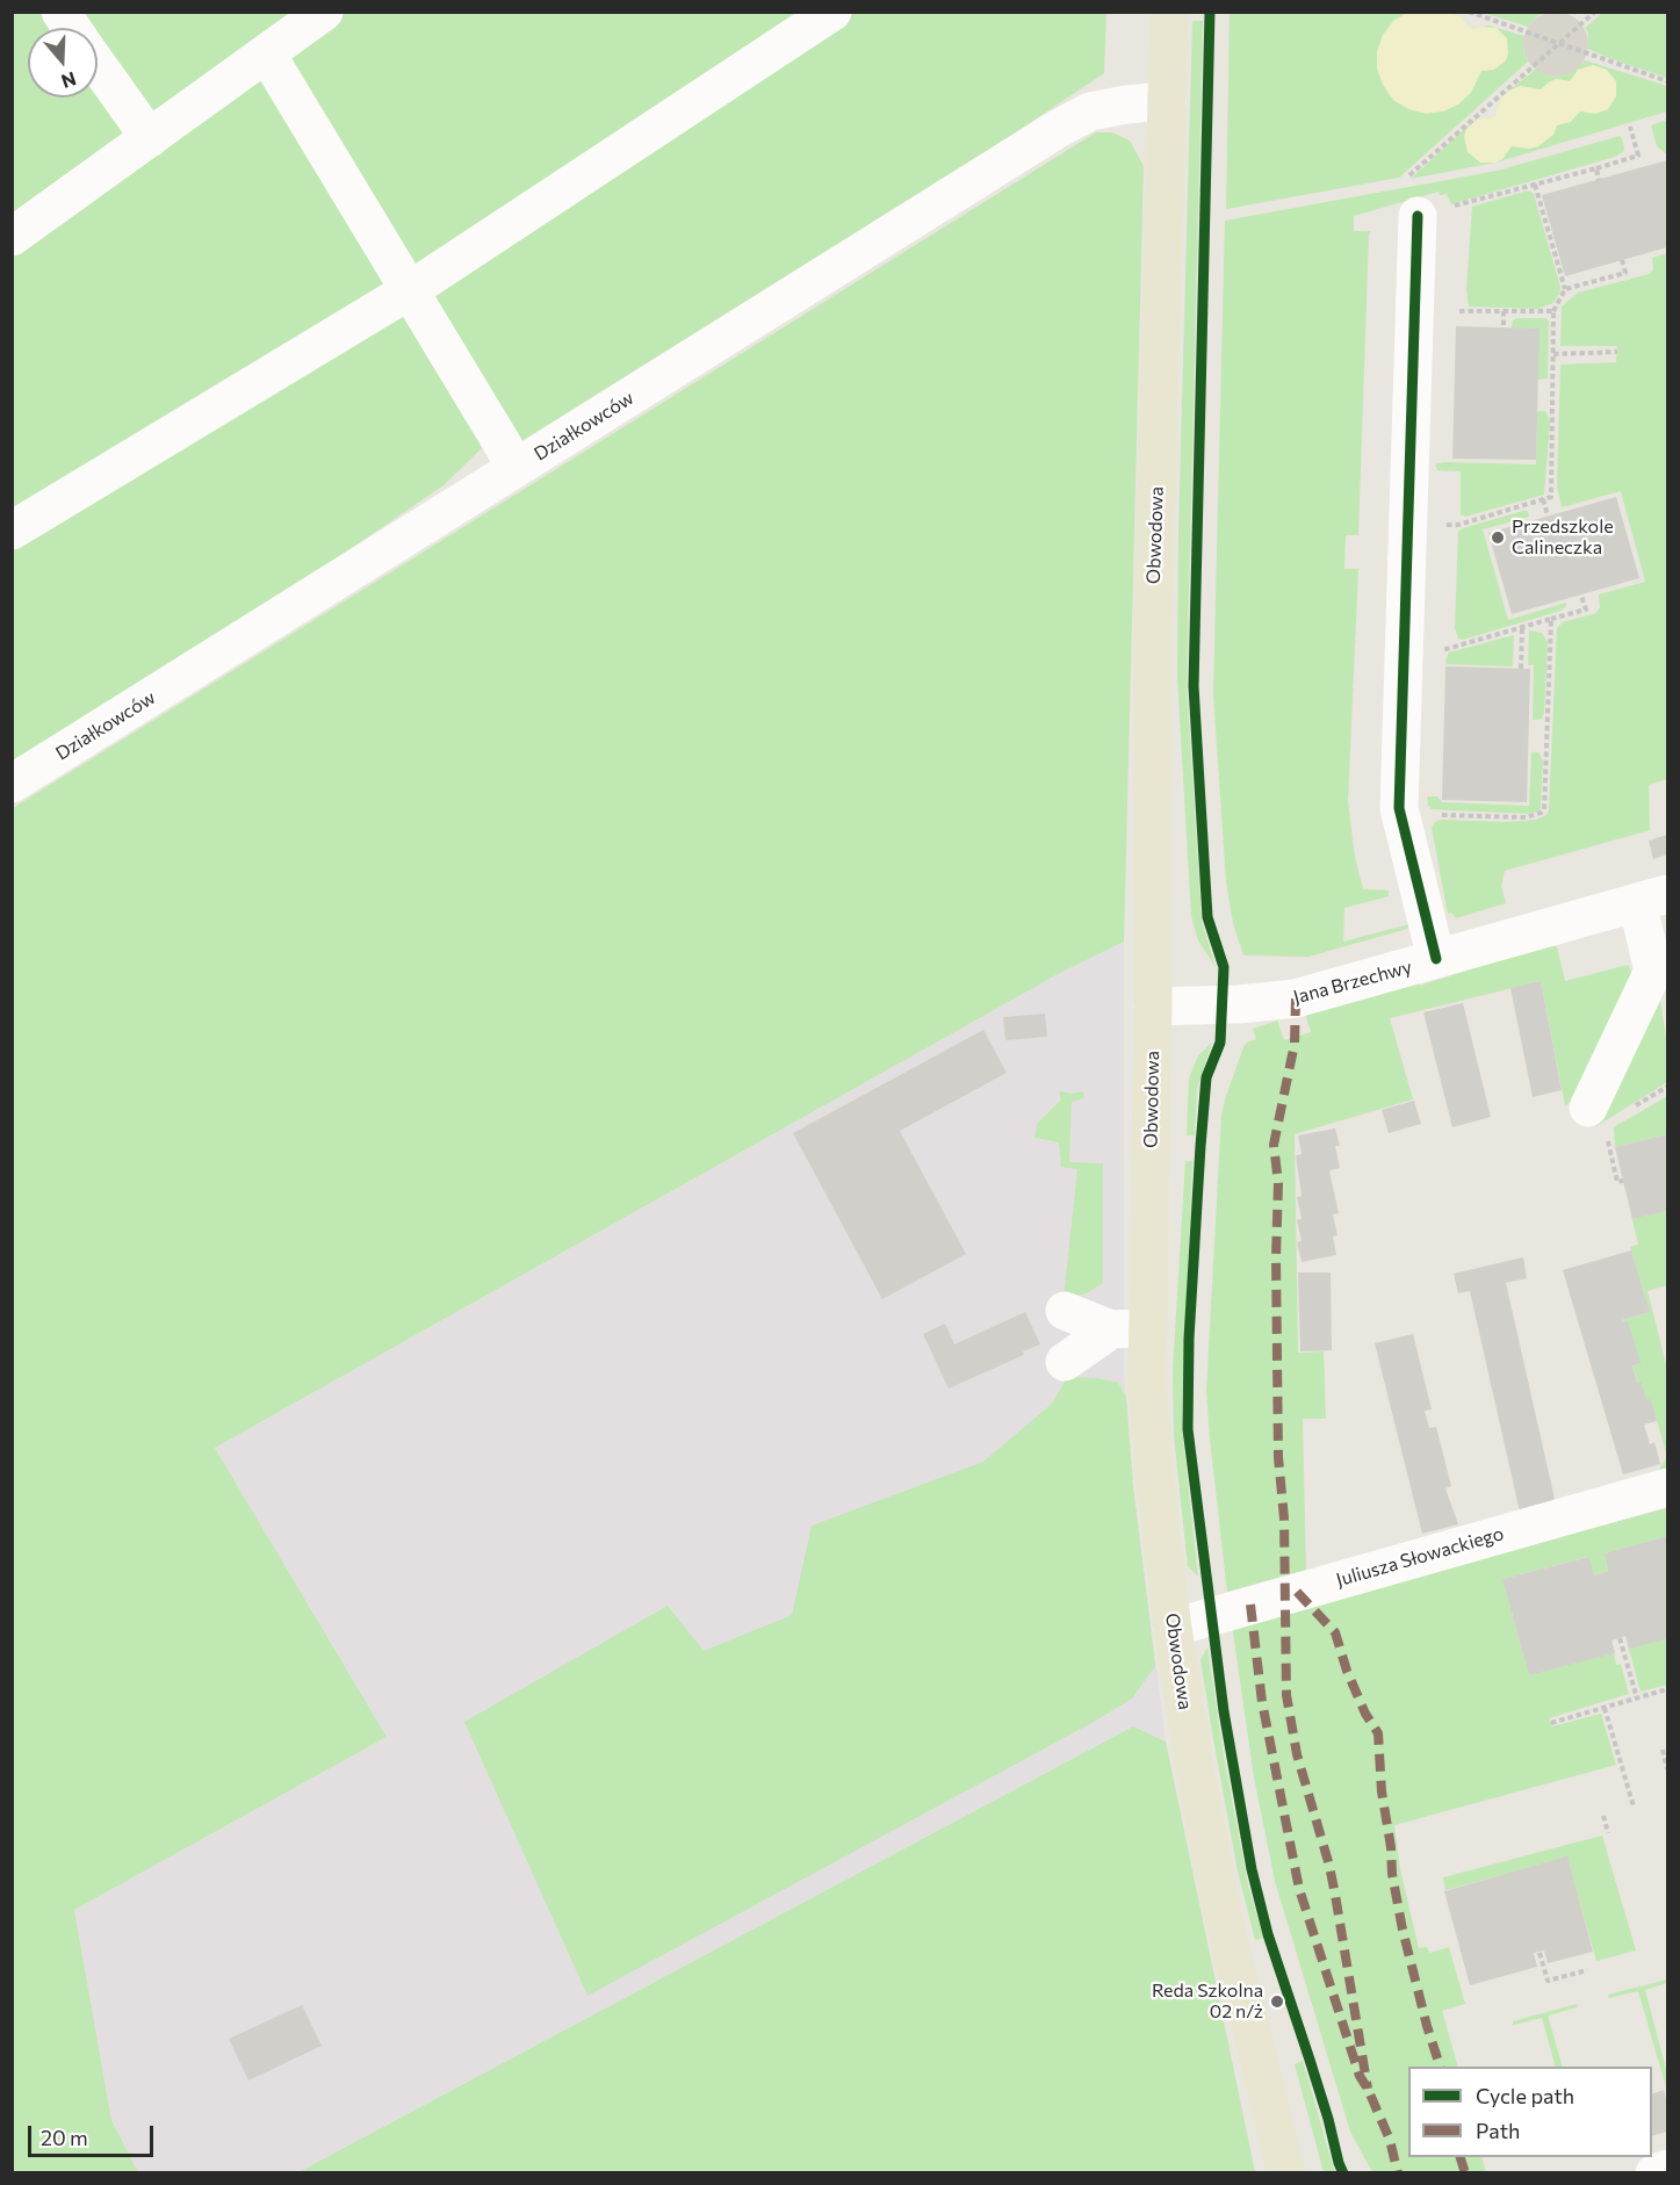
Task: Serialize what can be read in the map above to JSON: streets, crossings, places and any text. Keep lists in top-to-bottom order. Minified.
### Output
{"streets":{"main road":["Obwodowa"],"street":["Działkowców","Jana Brzechwy","Juliusza Słowackiego"]},"crossings":[["Działkowców","Obwodowa"],["Obwodowa","Jana Brzechwy"],["Obwodowa","Juliusza Słowackiego"]],"places":["Przedszkole Calineczka","Reda Szkolna 02 n/ż"],"legend":["Cycle path","Path"],"scale_bar":"20 m","north":"bottom"}
